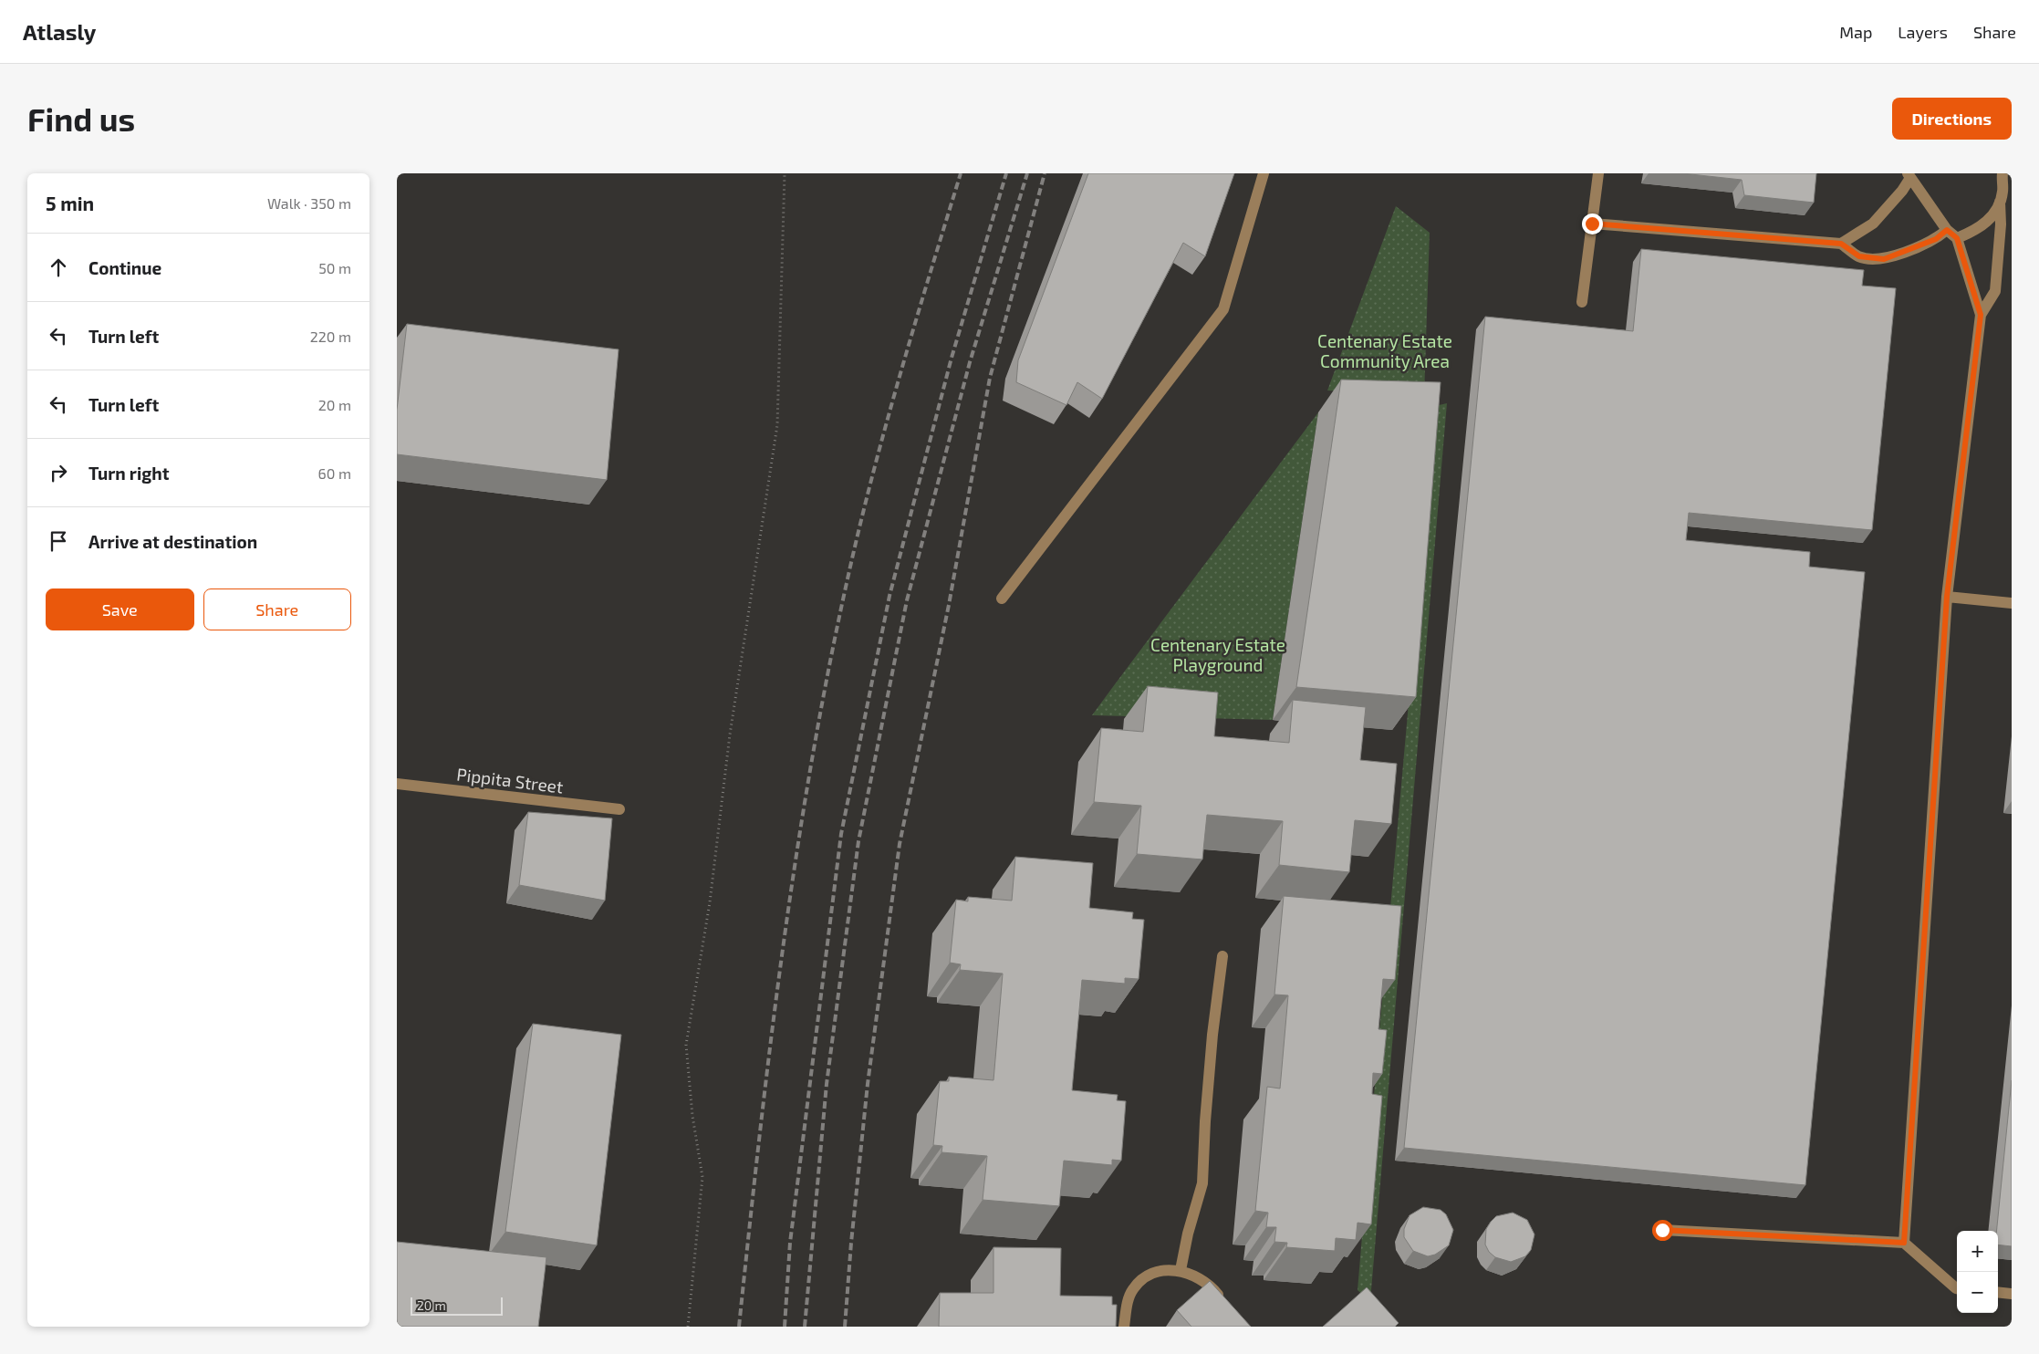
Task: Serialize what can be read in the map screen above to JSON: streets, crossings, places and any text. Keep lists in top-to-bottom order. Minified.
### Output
{"streets":{"street":["Pippita Street"]},"parks":["Centenary Estate Community Area","Centenary Estate Playground"],"scale_bar":"20 m","page":{"header":"Atlasly","nav":["Map","Layers","Share"],"buttons":["Directions",["Save","Share"]],"title":"Find us","heading":["5 min","Walk · 350 m"],"list":[["Continue","50 m"],["Turn left","220 m"],["Turn left","20 m"],["Turn right","60 m"],"Arrive at destination"],"map_buttons":["+","−"],"scale":"20 m"}}
